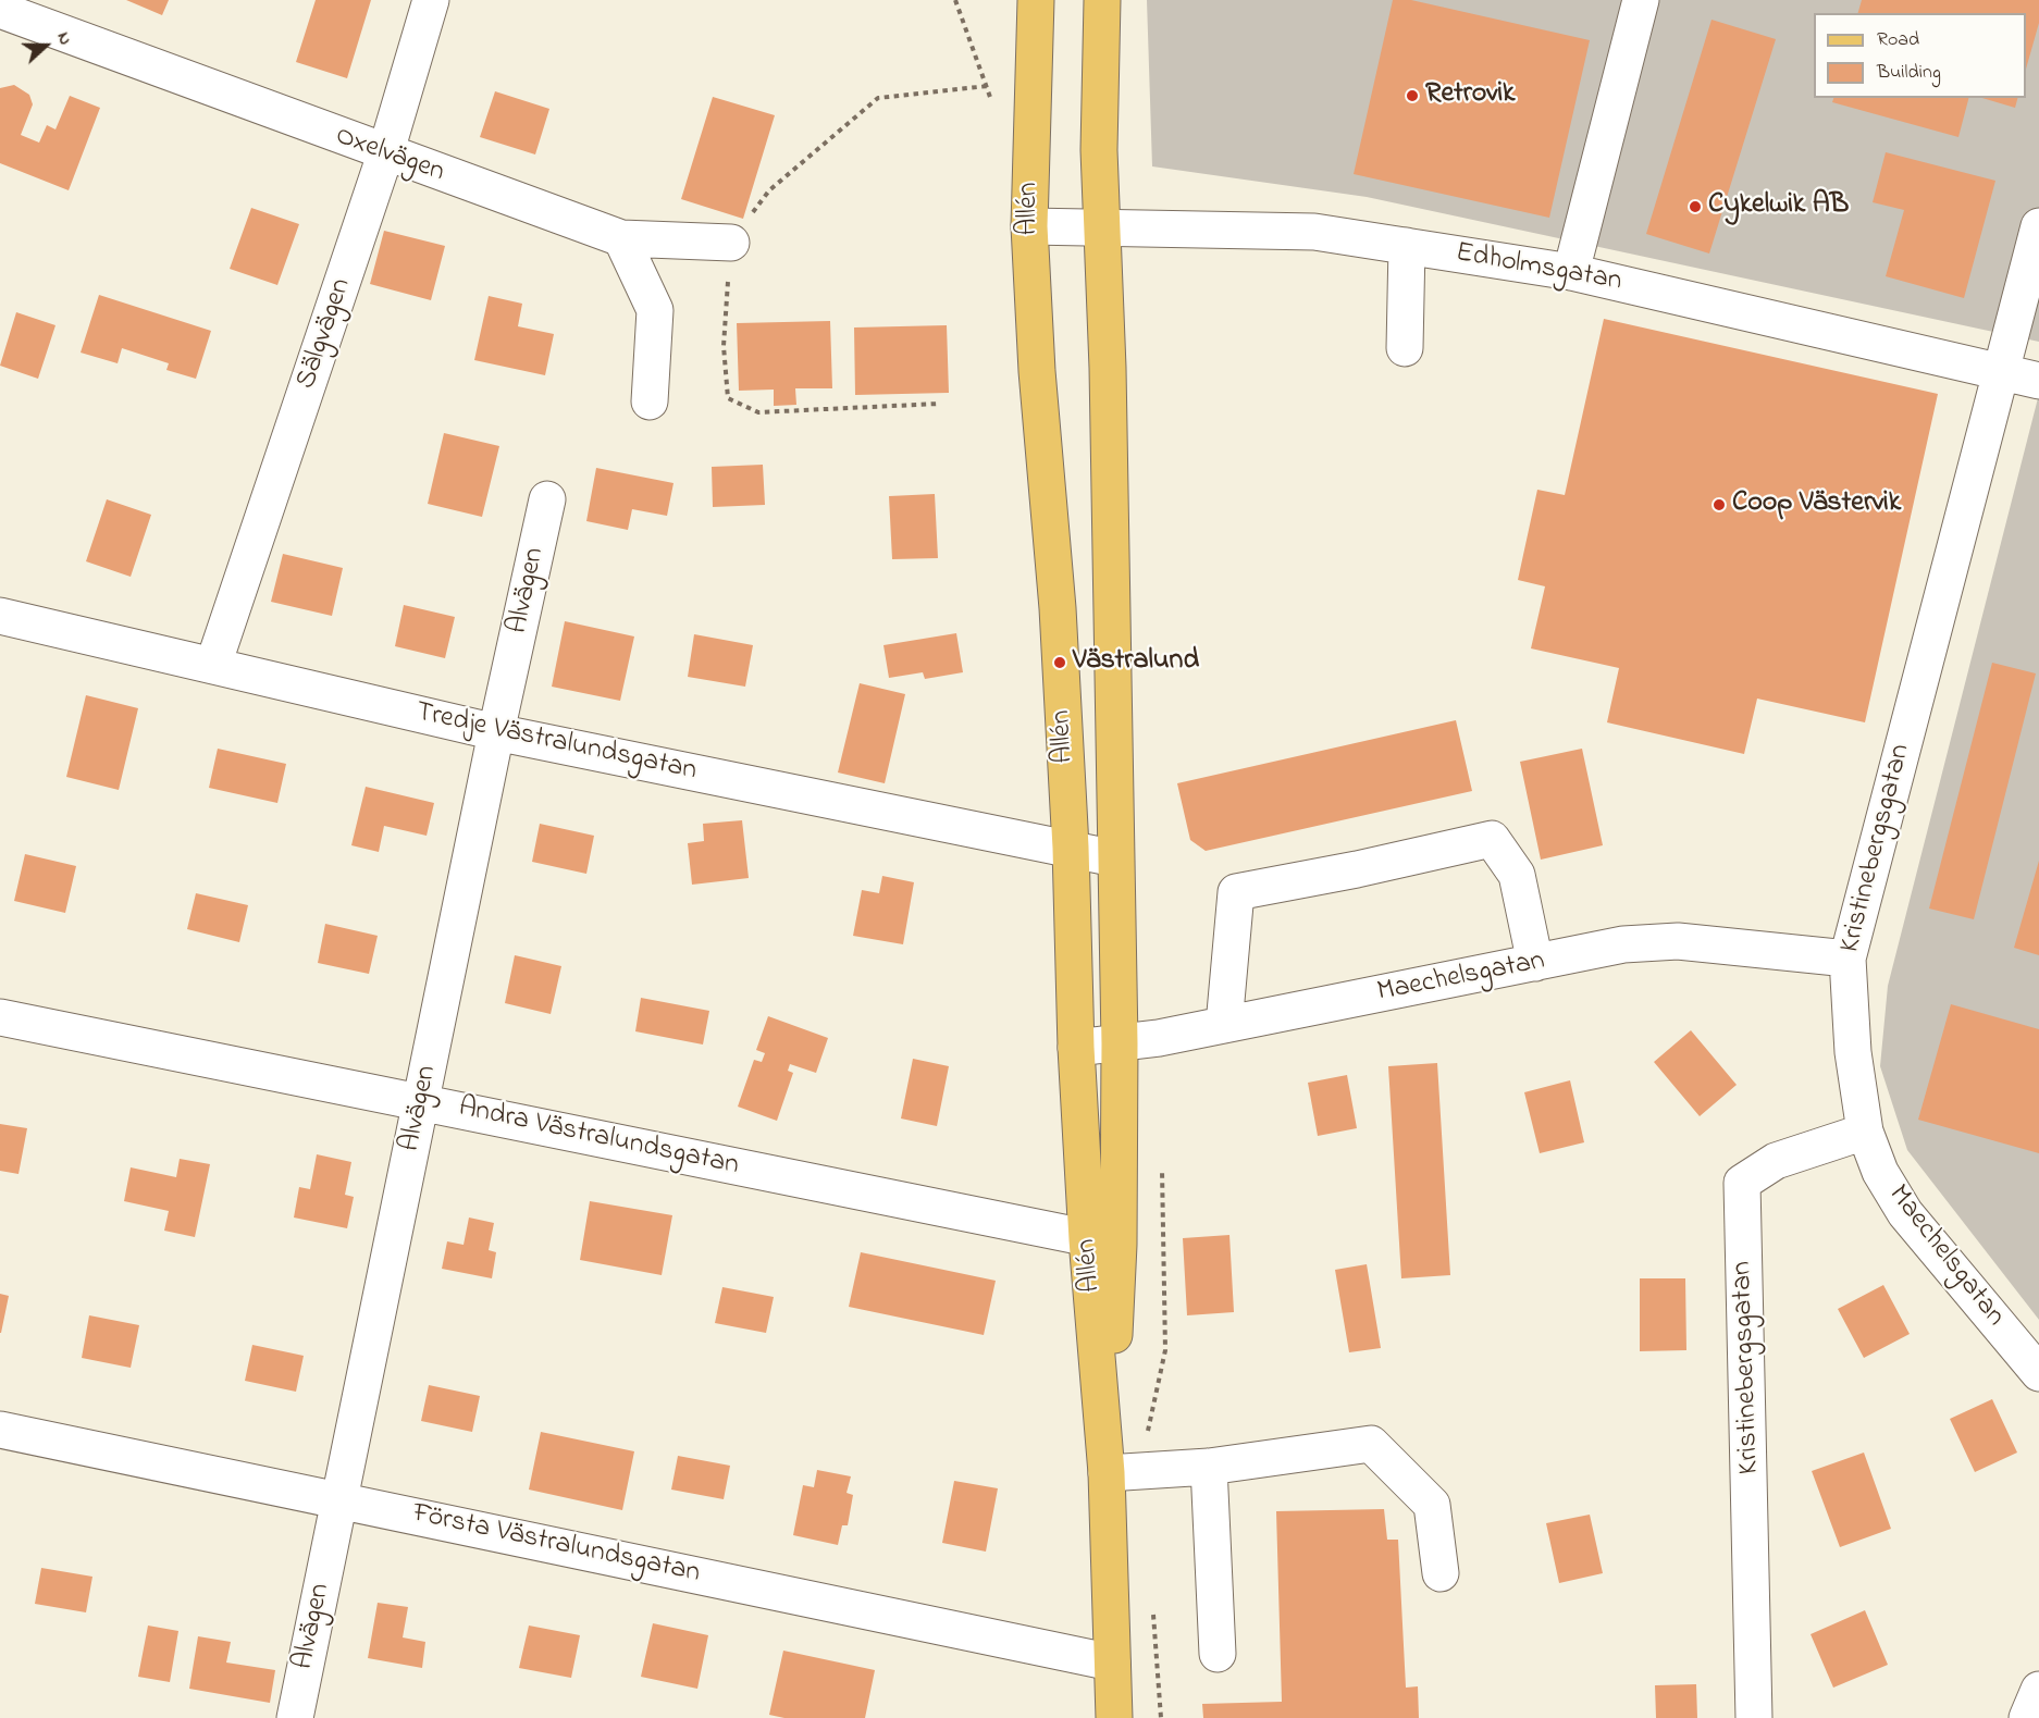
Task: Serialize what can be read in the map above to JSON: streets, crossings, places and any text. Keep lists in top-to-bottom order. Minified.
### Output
{"streets":{"main road":["Allén"],"street":["Oxelvägen","Edholmsgatan","Sälgvägen","Alvägen","Tredje Västralundsgatan","Kristinebergsgatan","Maechelsgatan","Andra Västralundsgatan","Första Västralundsgatan"]},"crossings":[["Oxelvägen","Sälgvägen"],["Allén","Edholmsgatan"],["Allén","Tredje Västralundsgatan"],["Allén","Maechelsgatan"],["Allén","Andra Västralundsgatan"],["Allén","Första Västralundsgatan"],["Edholmsgatan","Kristinebergsgatan"],["Sälgvägen","Tredje Västralundsgatan"],["Alvägen","Tredje Västralundsgatan"],["Alvägen","Andra Västralundsgatan"],["Alvägen","Första Västralundsgatan"],["Kristinebergsgatan","Maechelsgatan"]],"places":["Retrovik","Cykelwik AB","Coop Västervik","Västralund"],"legend":["Road","Building"],"north":"right"}
